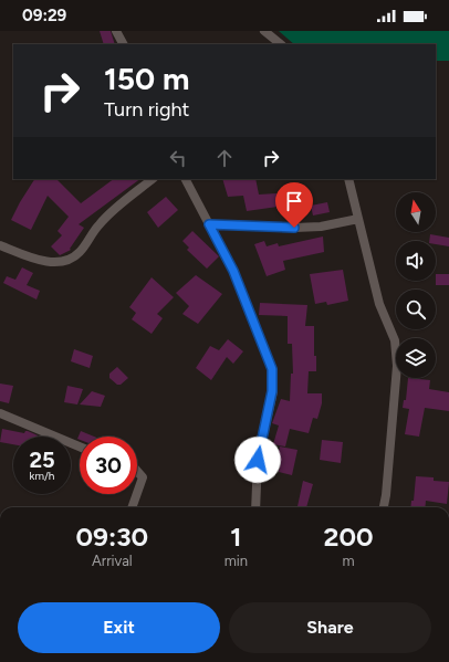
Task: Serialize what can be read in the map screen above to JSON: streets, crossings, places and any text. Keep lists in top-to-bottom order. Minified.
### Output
{"north":"top","page":{"status":"09:29","turn":["150 m","Turn right"],"speed":"25 km/h","limit":"30","eta":["09:30","Arrival","1","min","200","m"],"buttons":["Exit","Share"]}}
